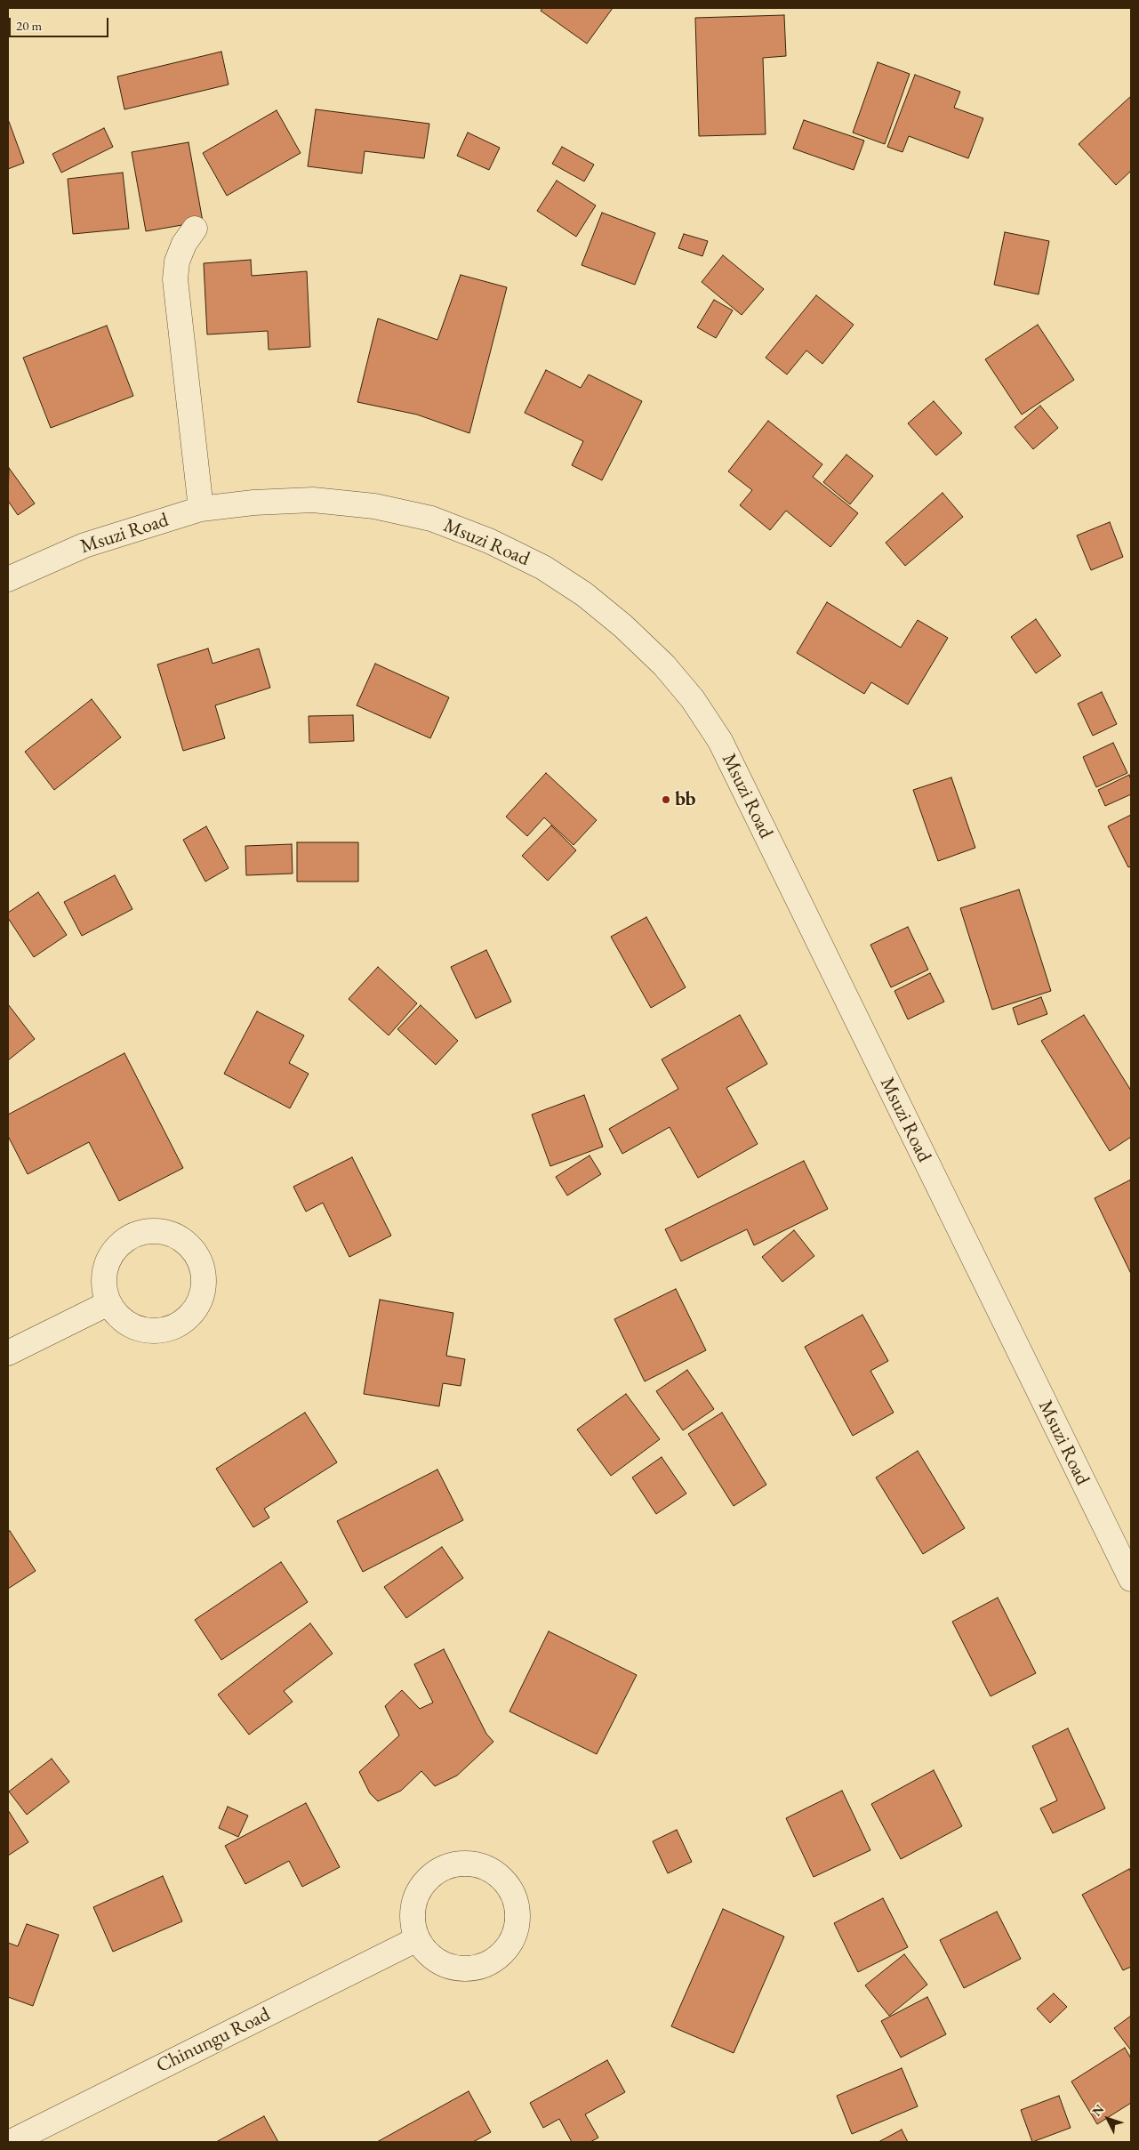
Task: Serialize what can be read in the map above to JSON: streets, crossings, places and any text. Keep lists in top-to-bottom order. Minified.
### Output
{"streets":{"street":["Msuzi Road","Chinungu Road"]},"places":["bb"],"scale_bar":"20 m","north":"top left"}
